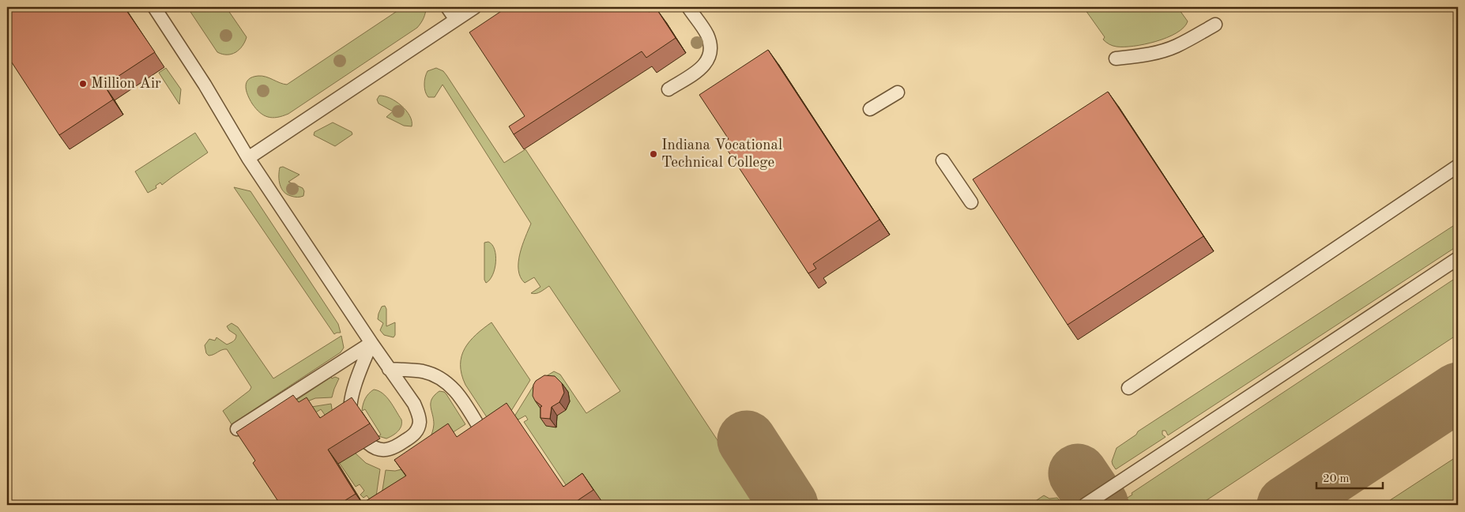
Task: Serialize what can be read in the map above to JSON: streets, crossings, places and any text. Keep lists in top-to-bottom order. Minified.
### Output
{"places":["Million Air","Indiana Vocational Technical College"],"scale_bar":"20 m"}
